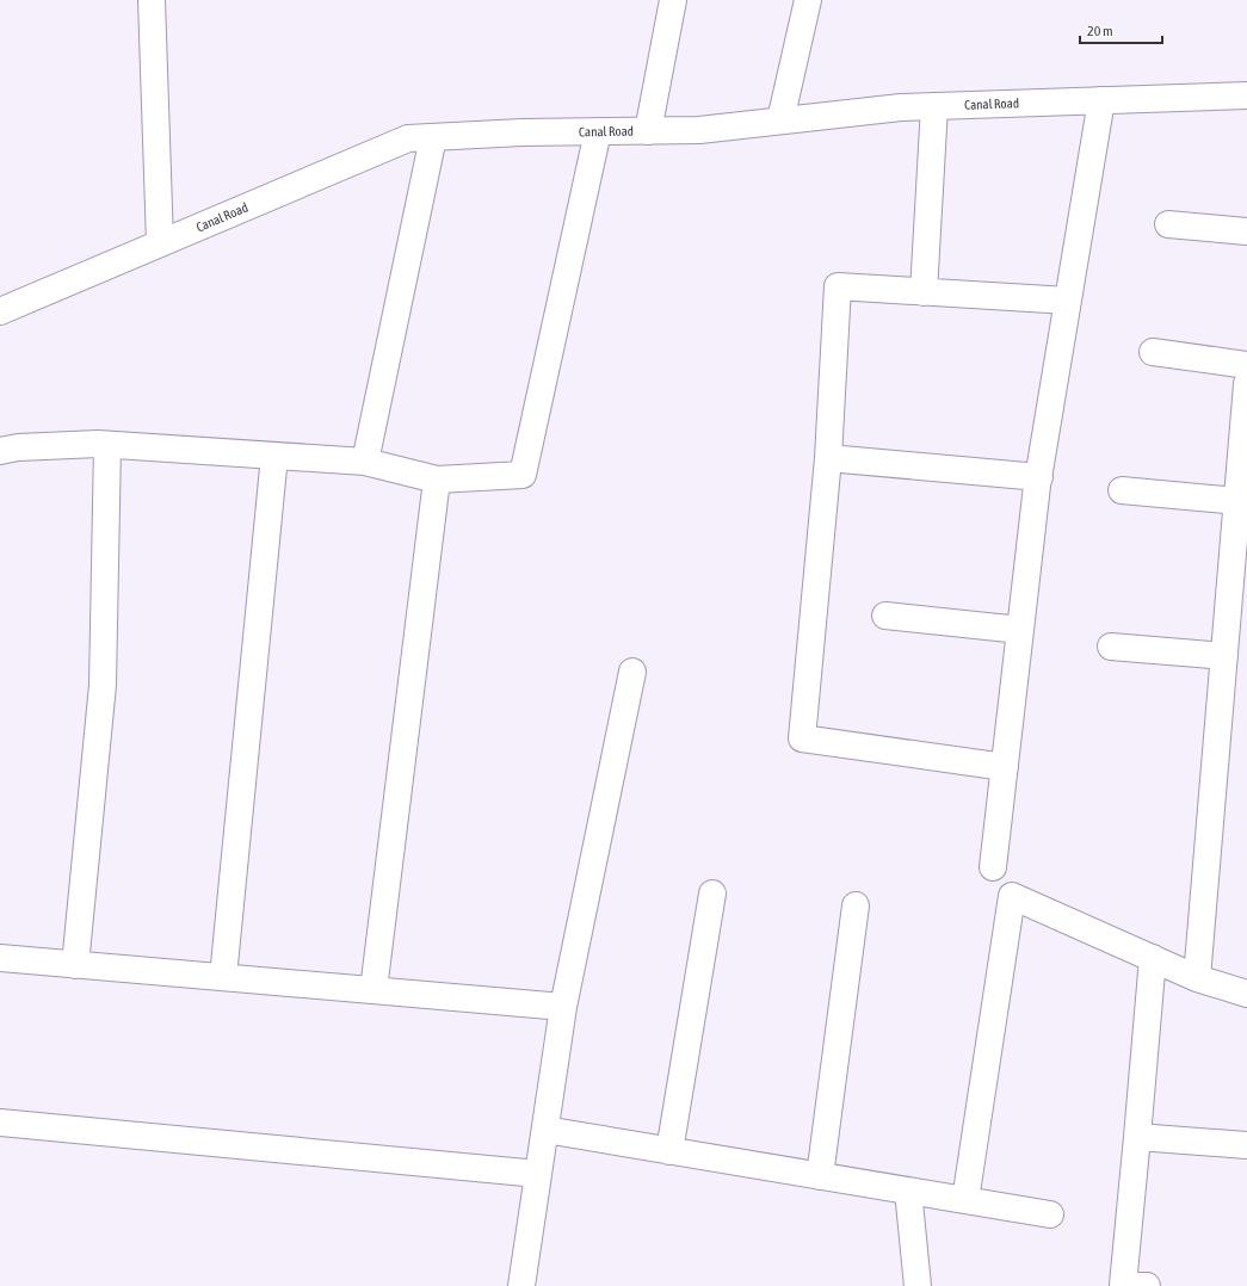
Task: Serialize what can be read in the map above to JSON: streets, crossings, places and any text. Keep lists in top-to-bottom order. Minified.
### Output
{"streets":{"street":["Canal Road"]},"scale_bar":"20 m"}
